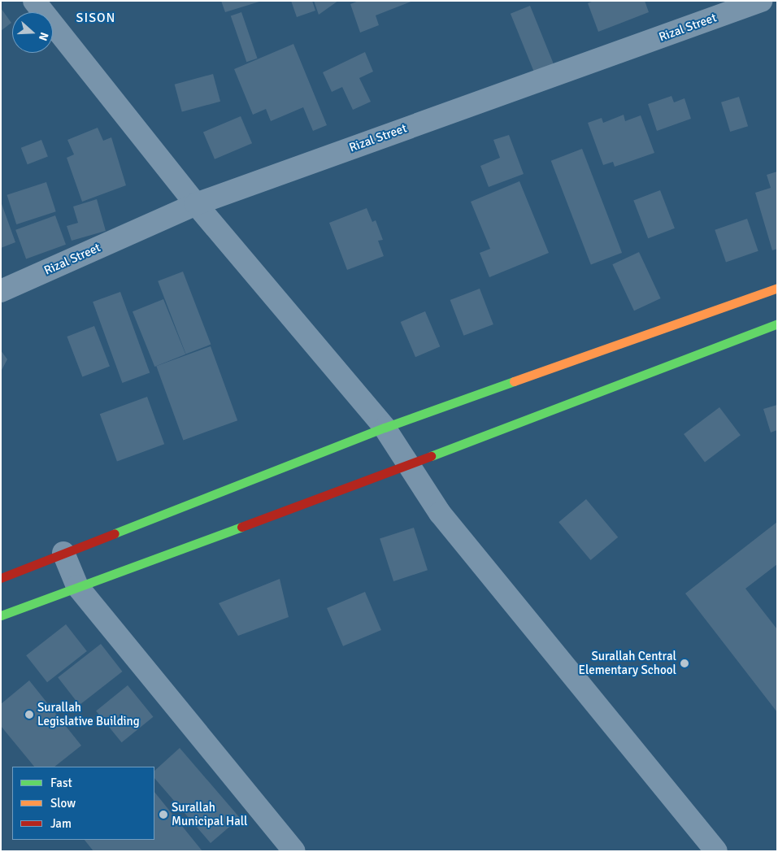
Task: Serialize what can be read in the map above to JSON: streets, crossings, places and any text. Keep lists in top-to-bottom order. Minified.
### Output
{"streets":{"street":["Rizal Street"]},"districts":["SISON"],"places":["Surallah Central Elementary School","Surallah Legislative Building","Surallah Municipal Hall"],"legend":["Fast","Slow","Jam"],"north":"right"}
